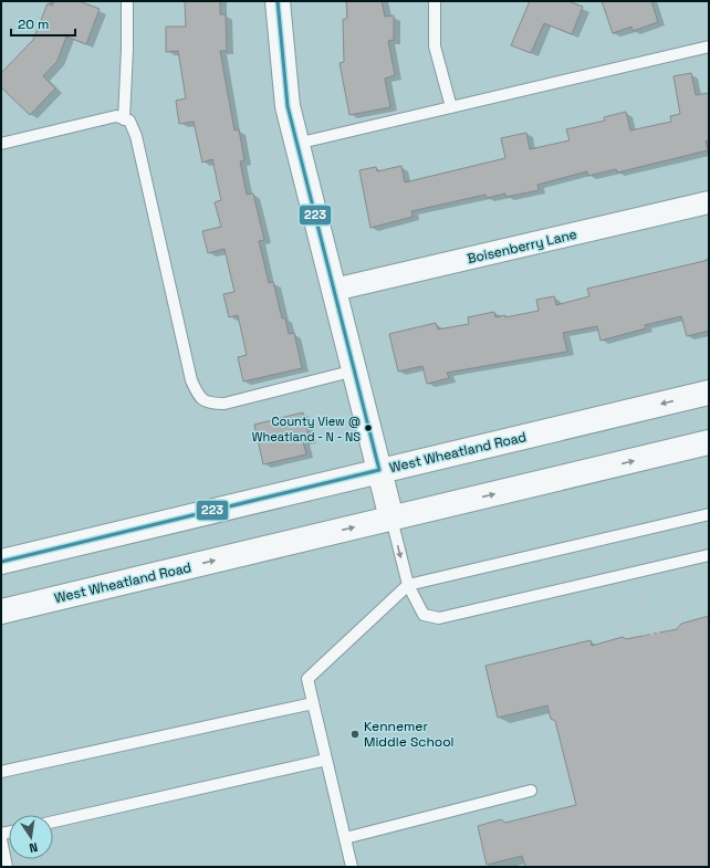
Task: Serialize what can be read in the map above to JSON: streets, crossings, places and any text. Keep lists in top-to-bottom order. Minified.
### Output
{"streets":{"main road":["West Wheatland Road"],"street":["Boisenberry Lane"]},"places":["County View @ Wheatland - N - NS","Kennemer Middle School"],"lines":["transit line 223"],"scale_bar":"20 m","north":"bottom"}
